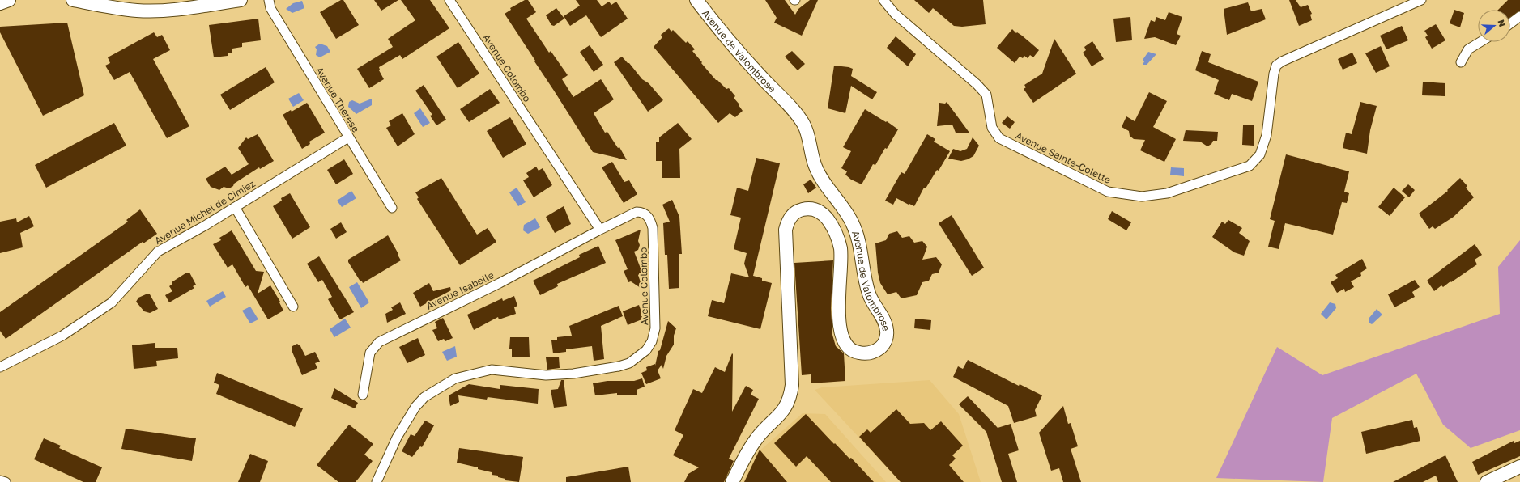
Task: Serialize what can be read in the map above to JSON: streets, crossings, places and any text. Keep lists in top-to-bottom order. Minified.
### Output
{"streets":{"main road":["Avenue de Valombrose"],"street":["Avenue Colombo","Avenue Therese","Avenue Sainte-Colette","Avenue Michel de Cimiez","Avenue Isabelle"]},"crossings":[["Avenue Colombo","Avenue Isabelle"],["Avenue Therese","Avenue Michel de Cimiez"]],"north":"right"}
